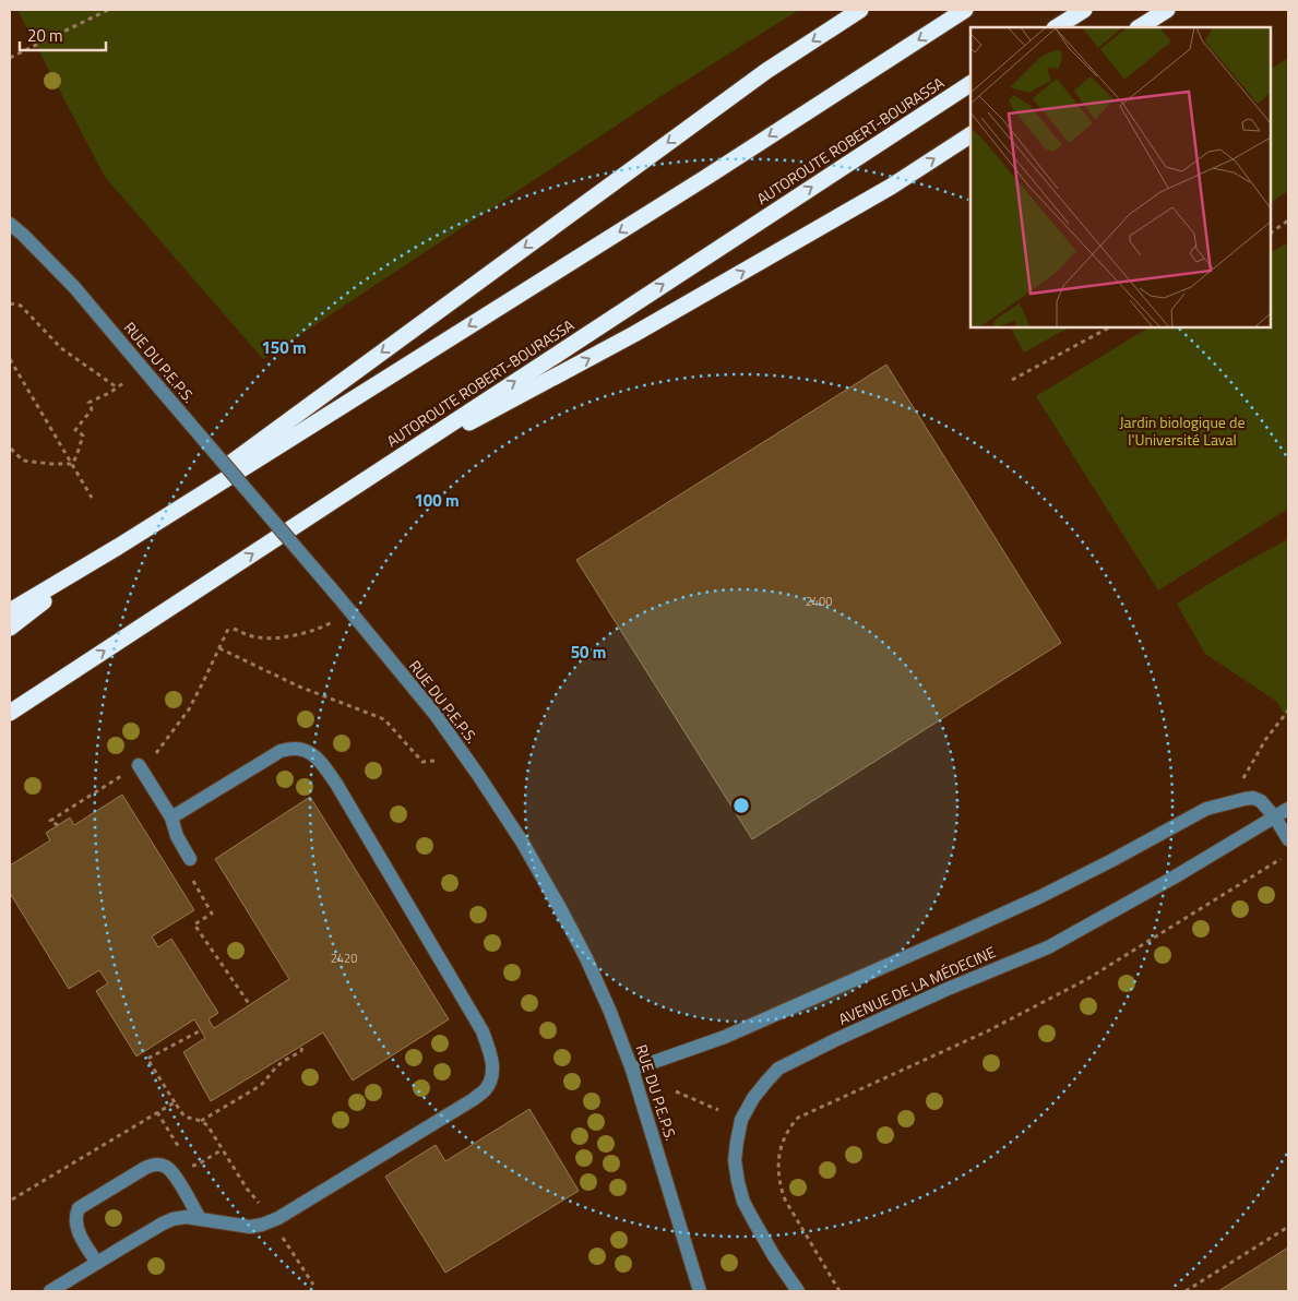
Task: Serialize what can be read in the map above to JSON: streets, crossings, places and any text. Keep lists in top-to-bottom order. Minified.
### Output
{"streets":{"highway":["AUTOROUTE ROBERT-BOURASSA"],"street":["RUE DU P.E.P.S.","AVENUE DE LA MÉDECINE"]},"parks":["Jardin biologique de l'Université Laval"],"house_numbers":["2400","2420"],"scale_bar":"20 m","rings":["150 m","100 m","50 m"]}
